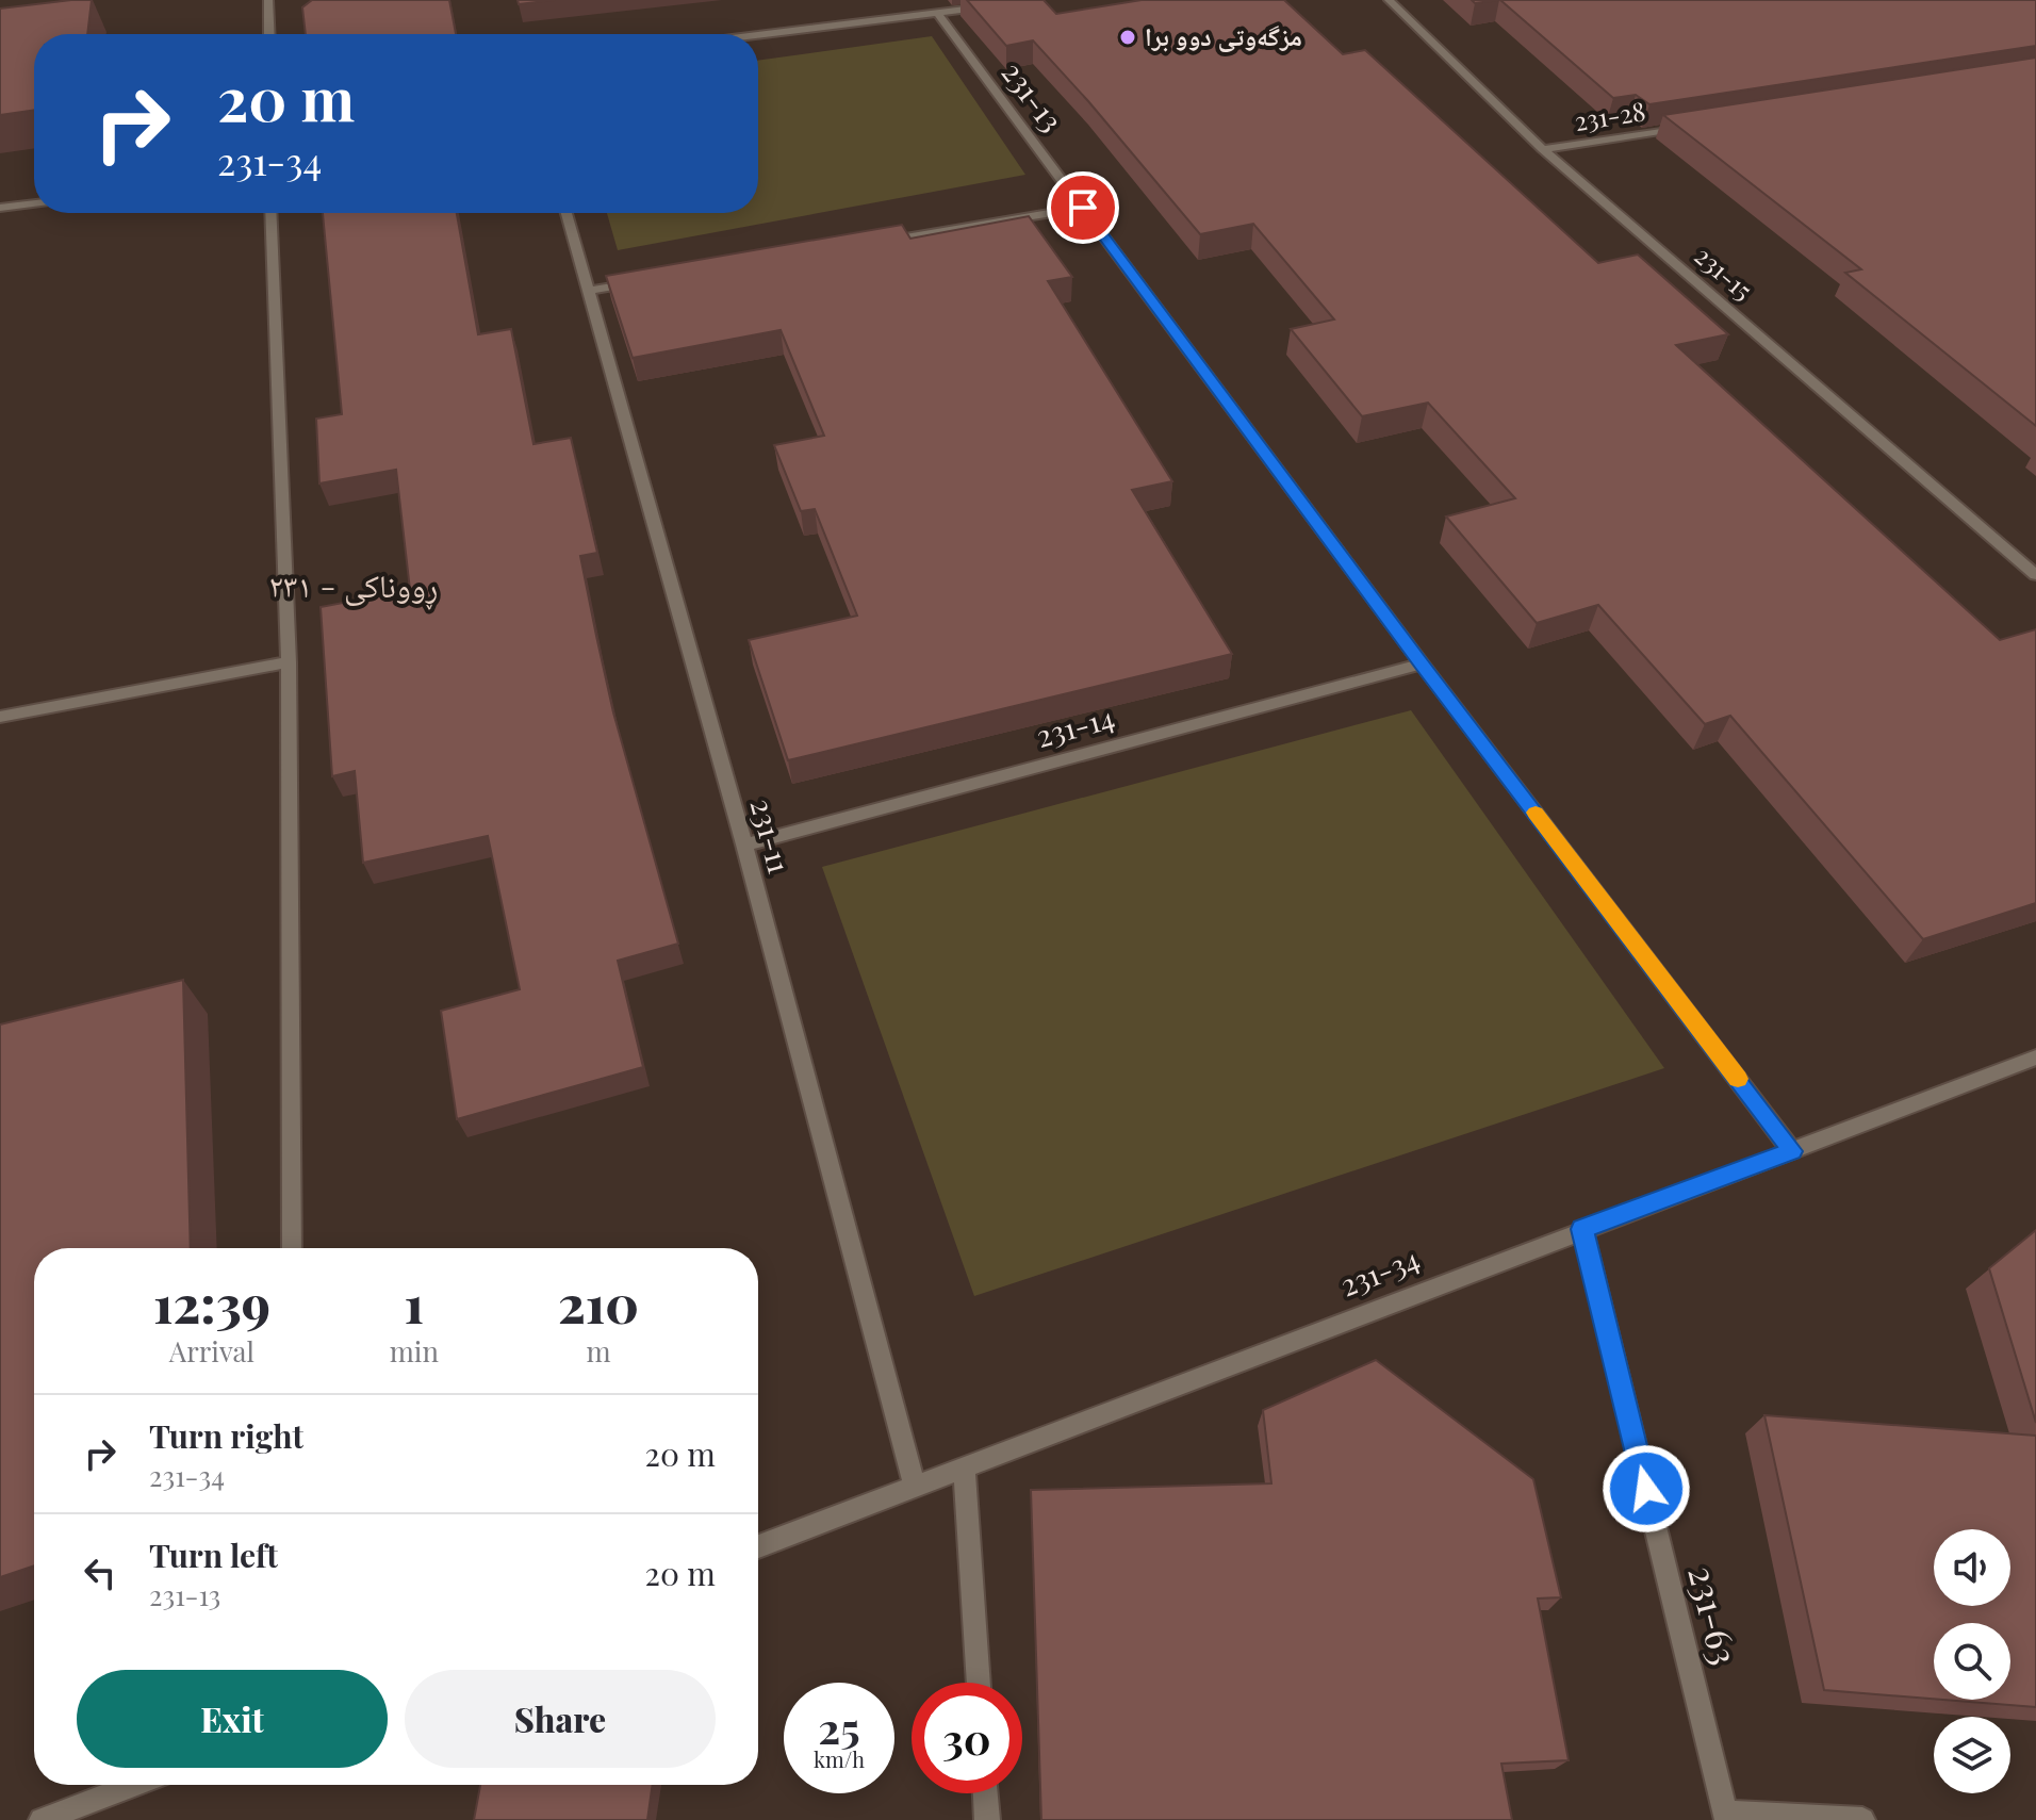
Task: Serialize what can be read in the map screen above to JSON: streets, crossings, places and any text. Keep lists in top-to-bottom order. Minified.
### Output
{"streets":{"street":["231-13","231-28","231-15","231-14","231-11","231-34","231-63"]},"crossings":[["231-13","231-14"],["231-13","231-34"],["231-28","231-15"],["231-14","231-11"],["231-11","231-34"],["231-34","231-63"]],"districts":["ڕووناکی - ٢٣١"],"places":["مزگەوتی دوو برا"],"page":{"turn":["20 m","231-34"],"eta":["12:39","Arrival","1","min","210","m"],"list":[{"name":"Turn right","note":"231-34","value":"20 m"},{"name":"Turn left","note":"231-13","value":"20 m"}],"buttons":["Exit","Share"],"speed":"25 km/h","limit":"30"}}
